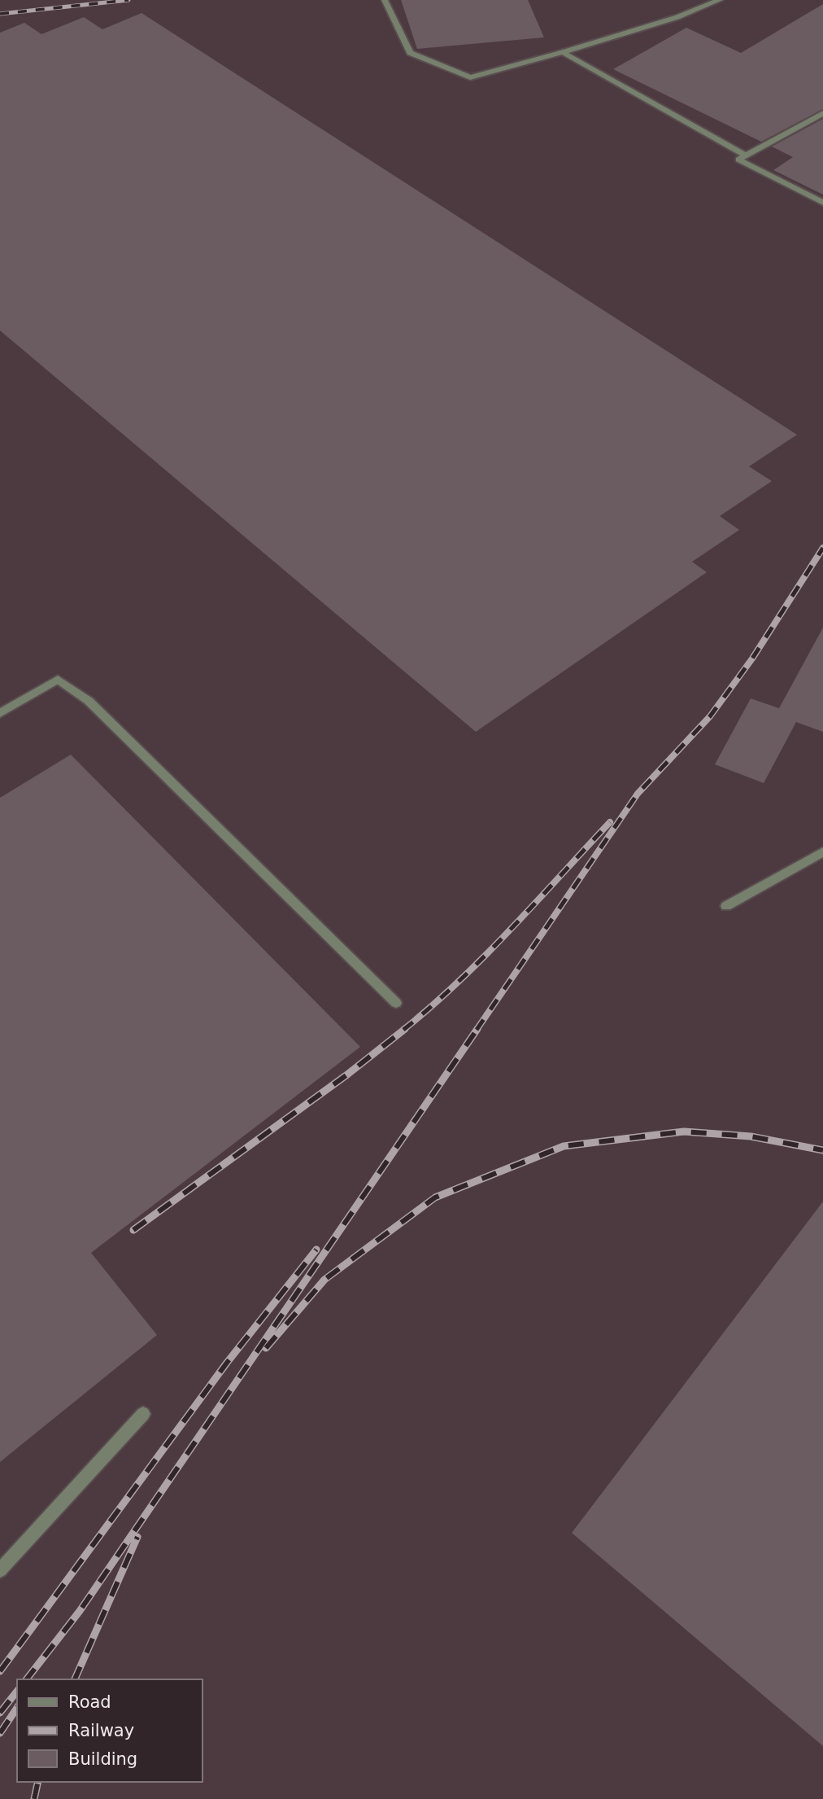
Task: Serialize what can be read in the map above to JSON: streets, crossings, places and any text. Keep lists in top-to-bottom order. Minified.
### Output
{"legend":["Road","Railway","Building"]}
